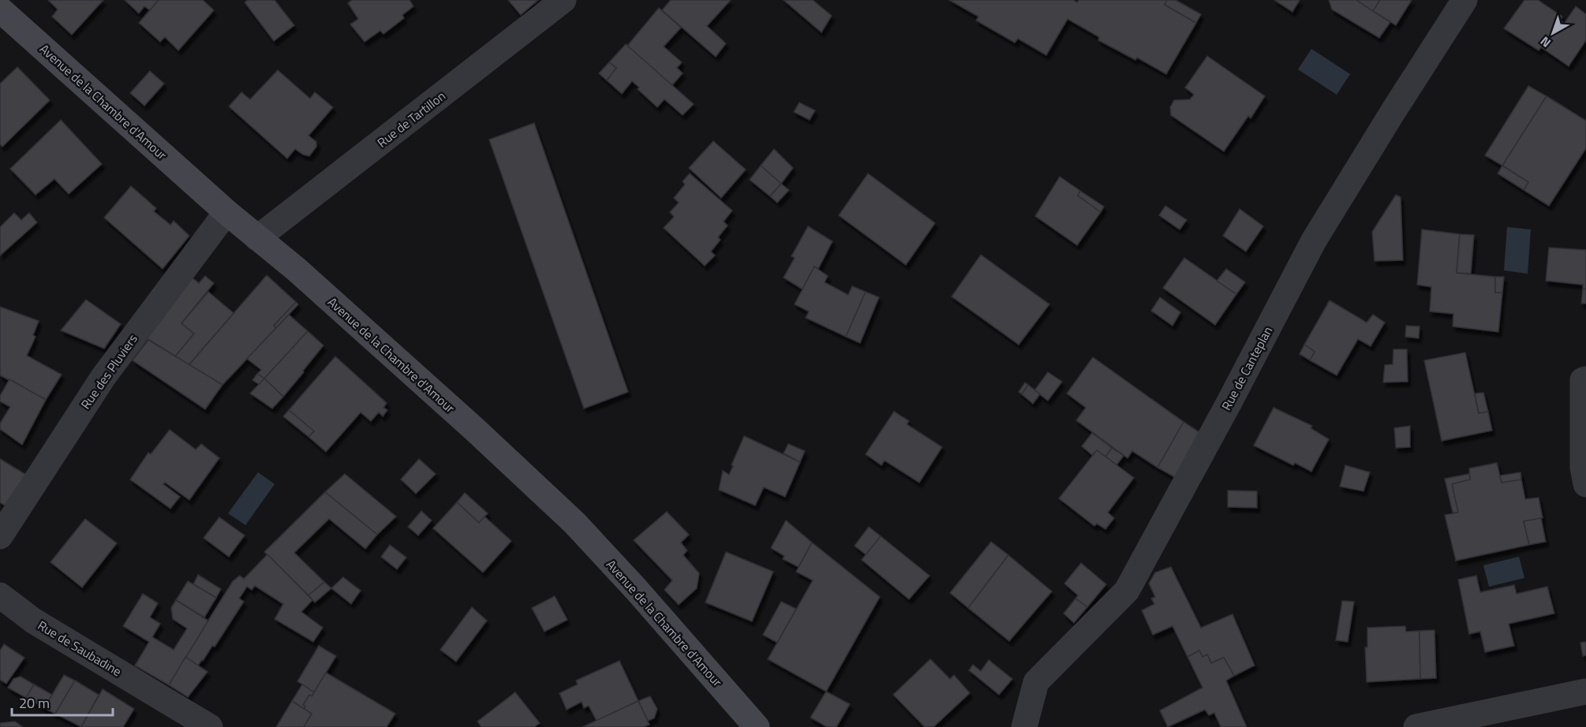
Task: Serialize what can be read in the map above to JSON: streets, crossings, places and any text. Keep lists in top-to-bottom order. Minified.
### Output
{"streets":{"main road":["Avenue de la Chambre d'Amour"],"street":["Rue de Tartillon","Rue de Canteplan","Rue des Pluviers","Rue de Saubadine"]},"crossings":[["Avenue de la Chambre d'Amour","Rue de Tartillon"],["Avenue de la Chambre d'Amour","Rue des Pluviers"]],"scale_bar":"20 m","north":"bottom left"}
